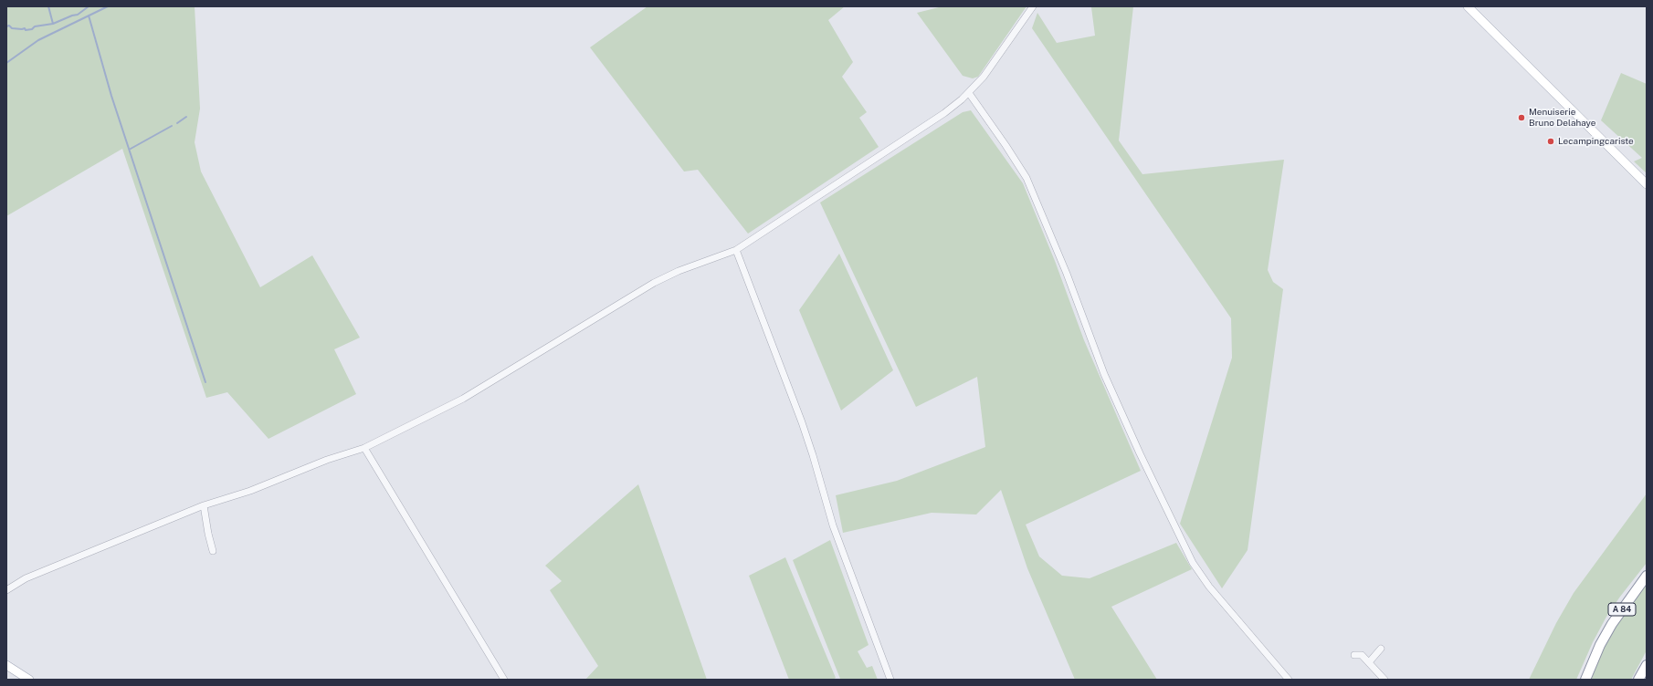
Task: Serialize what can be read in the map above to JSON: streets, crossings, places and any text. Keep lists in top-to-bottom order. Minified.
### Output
{"streets":{"highway":["A 84"]},"places":["Menuiserie Bruno Delahaye","Lecampingcariste"]}
